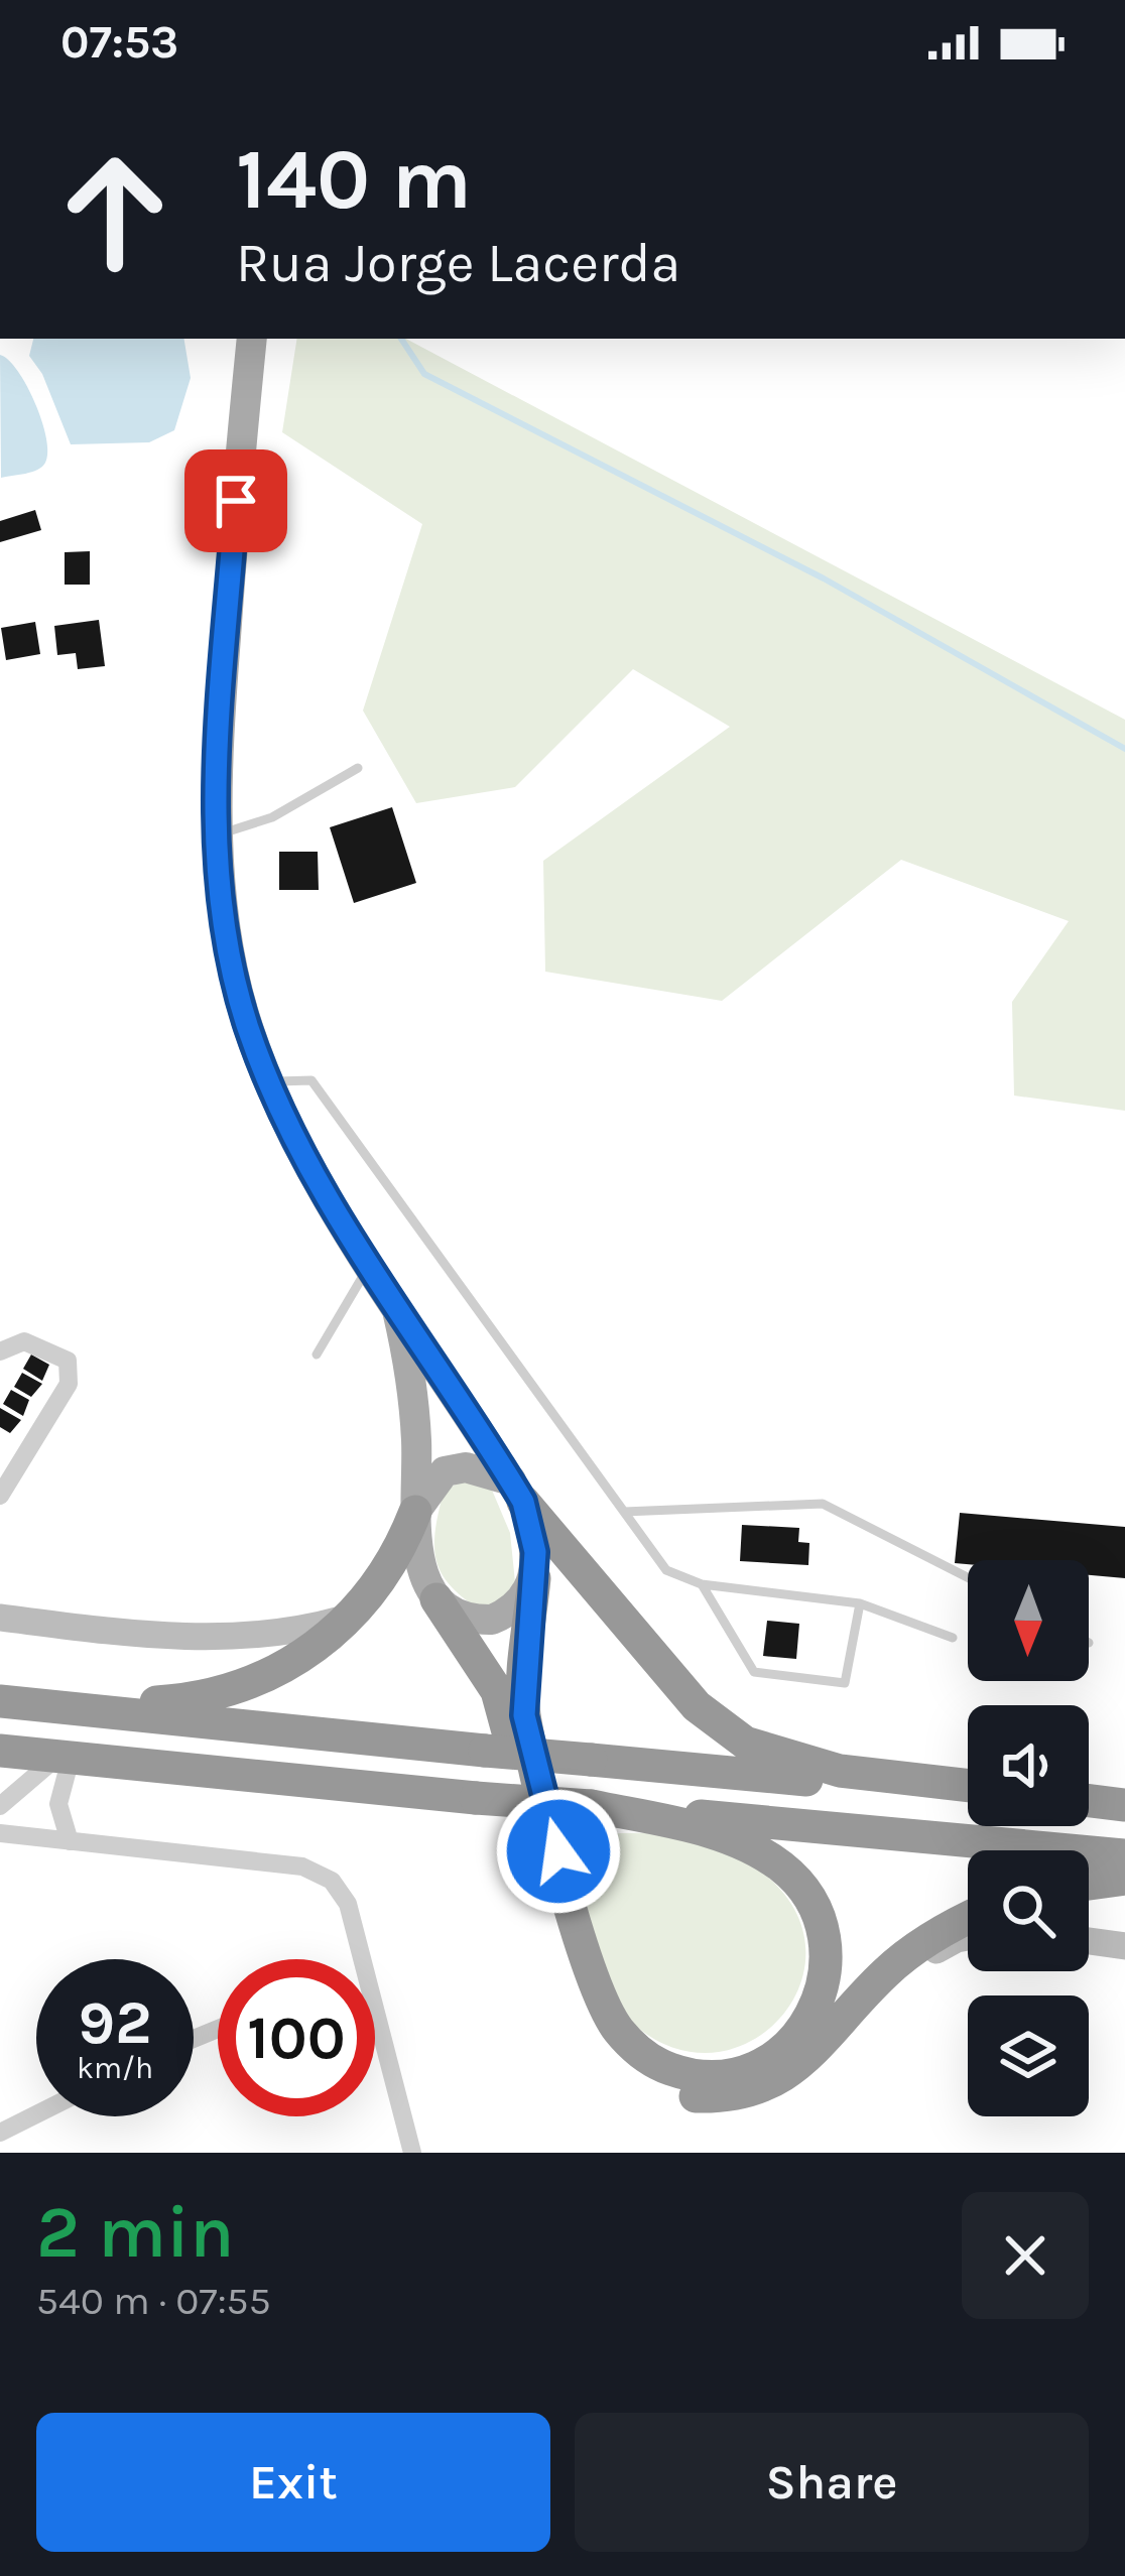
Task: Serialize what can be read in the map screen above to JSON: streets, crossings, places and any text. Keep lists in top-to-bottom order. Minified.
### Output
{"north":"bottom","page":{"status":"07:53","turn":["140 m","Rua Jorge Lacerda"],"speed":"92 km/h","limit":"100","heading":["2 min","540 m · 07:55"],"buttons":["Exit","Share"]}}
